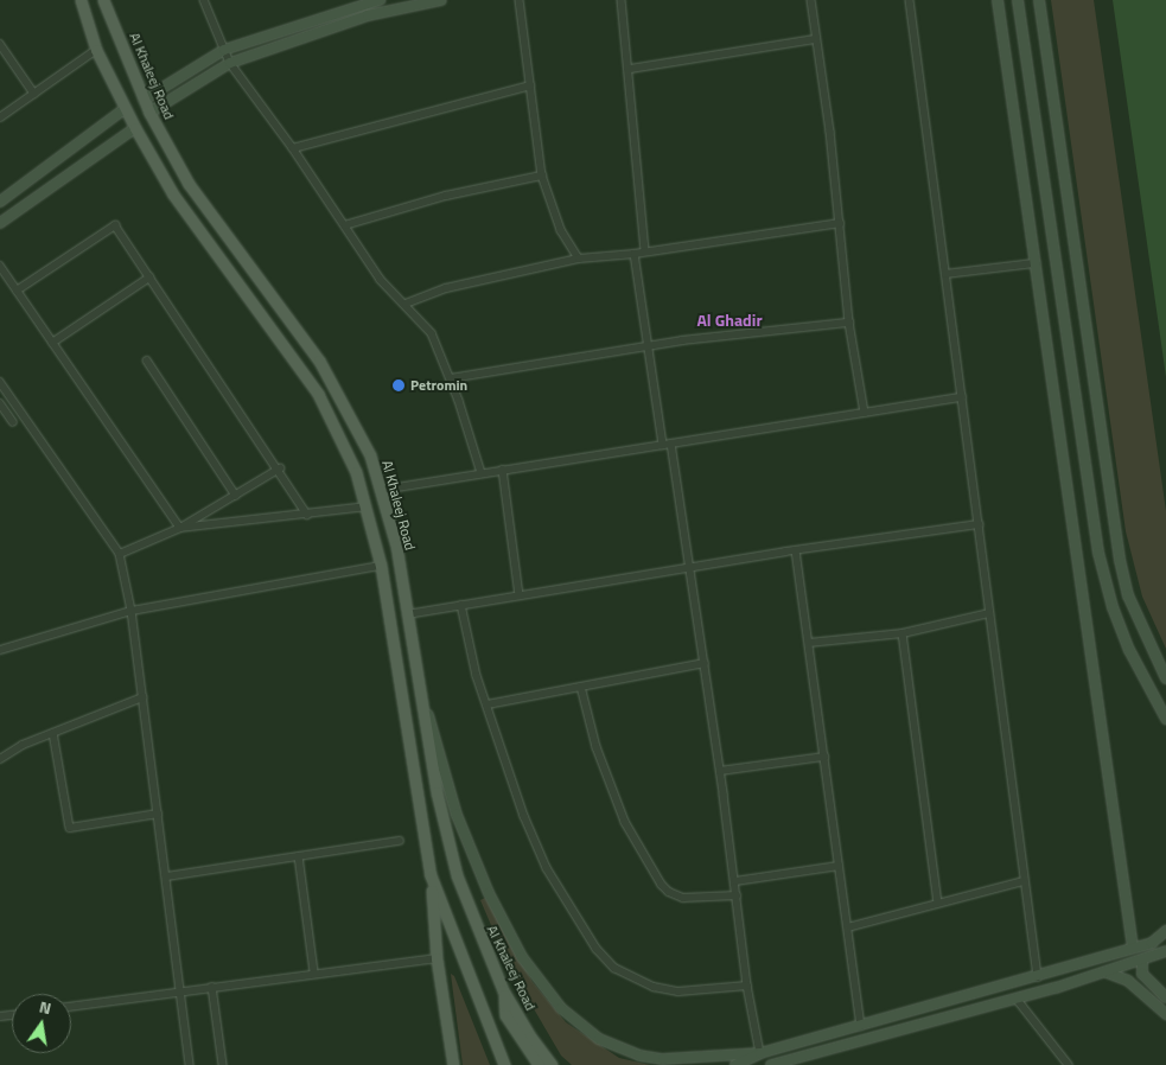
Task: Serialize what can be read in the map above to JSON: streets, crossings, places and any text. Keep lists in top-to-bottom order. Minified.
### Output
{"streets":{"main road":["Al Khaleej Road"]},"districts":["Al Ghadir"],"places":["Petromin"],"north":"top"}
